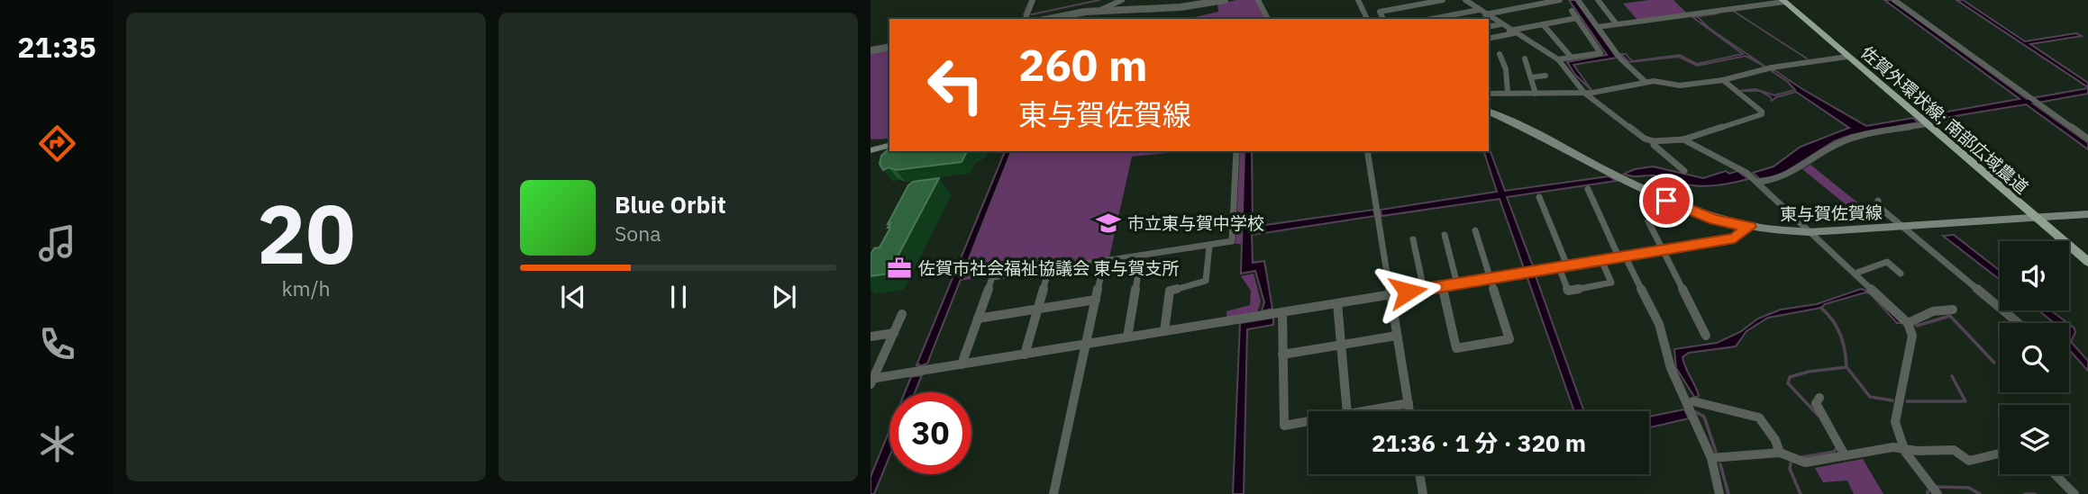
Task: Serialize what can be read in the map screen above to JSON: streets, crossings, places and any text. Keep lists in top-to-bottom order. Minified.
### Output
{"streets":{"main road":["佐賀外環状線; 南部広域農道","東与賀佐賀線"]},"crossings":[["佐賀外環状線; 南部広域農道","東与賀佐賀線"]],"places":{"school or university":["市立東与賀中学校"],"office":["佐賀市社会福祉協議会 東与賀支所"]},"page":{"tabs":"21:35","tile":["20","km/h"],"turn":["260 m","東与賀佐賀線"],"song":["Blue Orbit","Sona"],"limit":"30","trip":"21:36 · 1 分 · 320 m"}}
